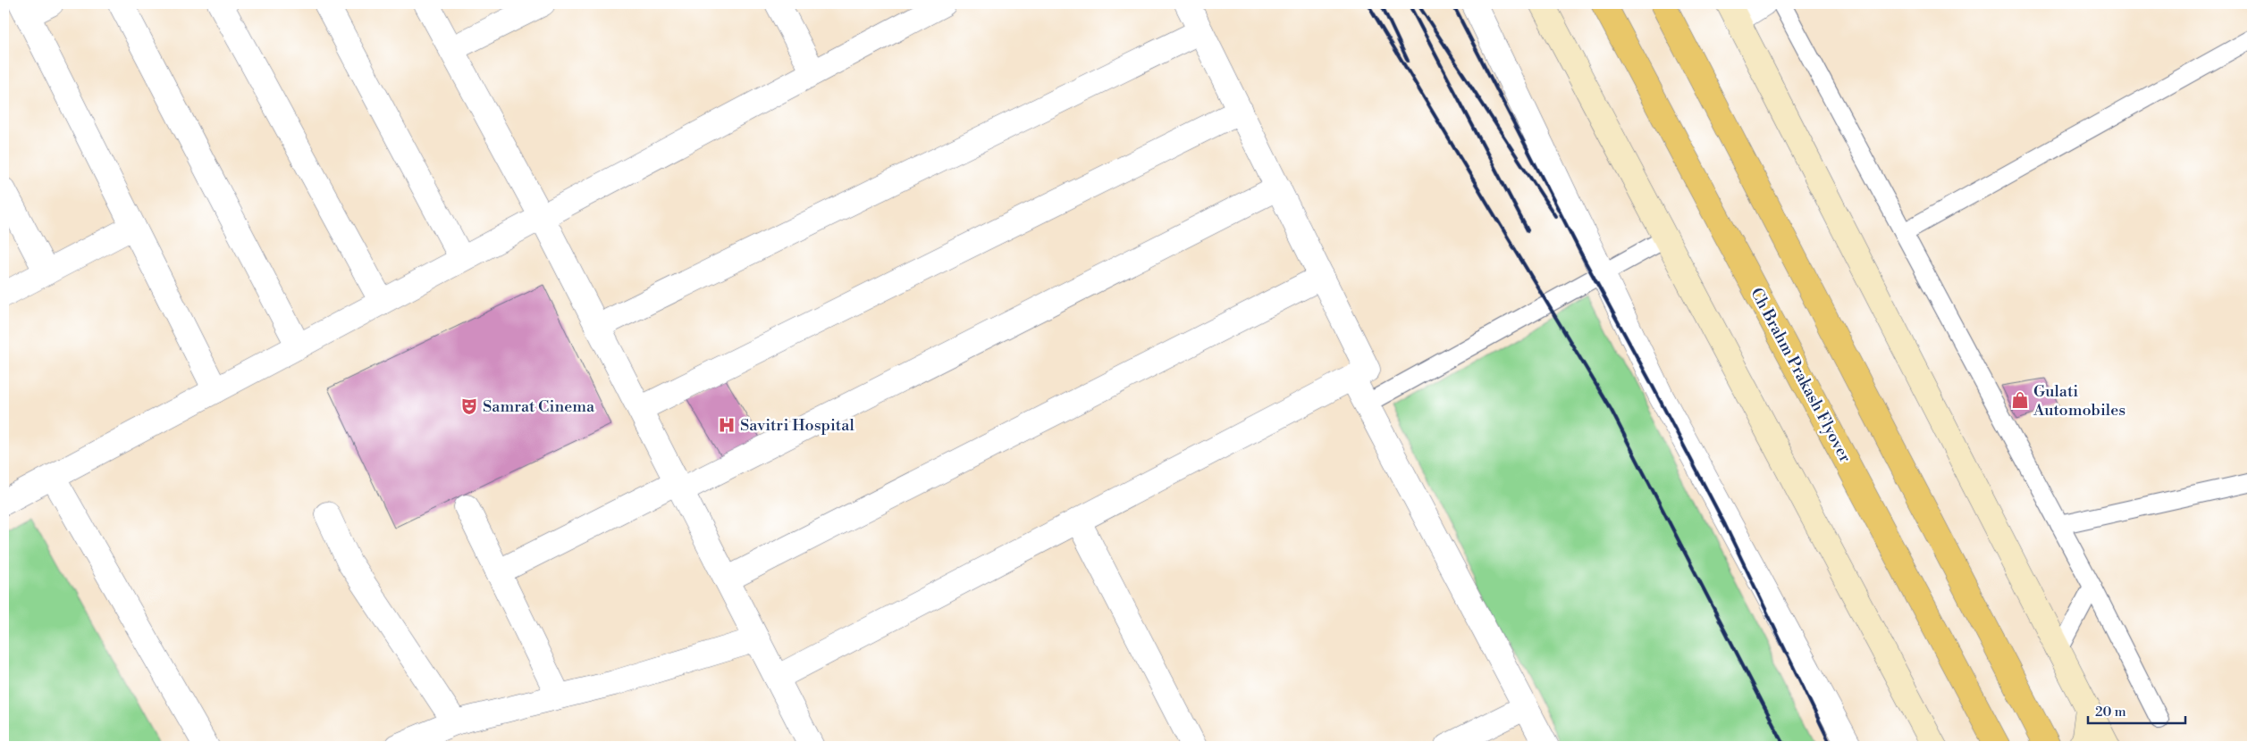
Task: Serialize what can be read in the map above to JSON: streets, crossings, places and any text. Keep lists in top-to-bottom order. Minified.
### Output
{"streets":{"main road":["Ch Brahm Prakash Flyover"]},"places":{"shop":["Gulati Automobiles"],"theatre":["Samrat Cinema"],"hospital":["Savitri Hospital"]},"scale_bar":"20 m"}
